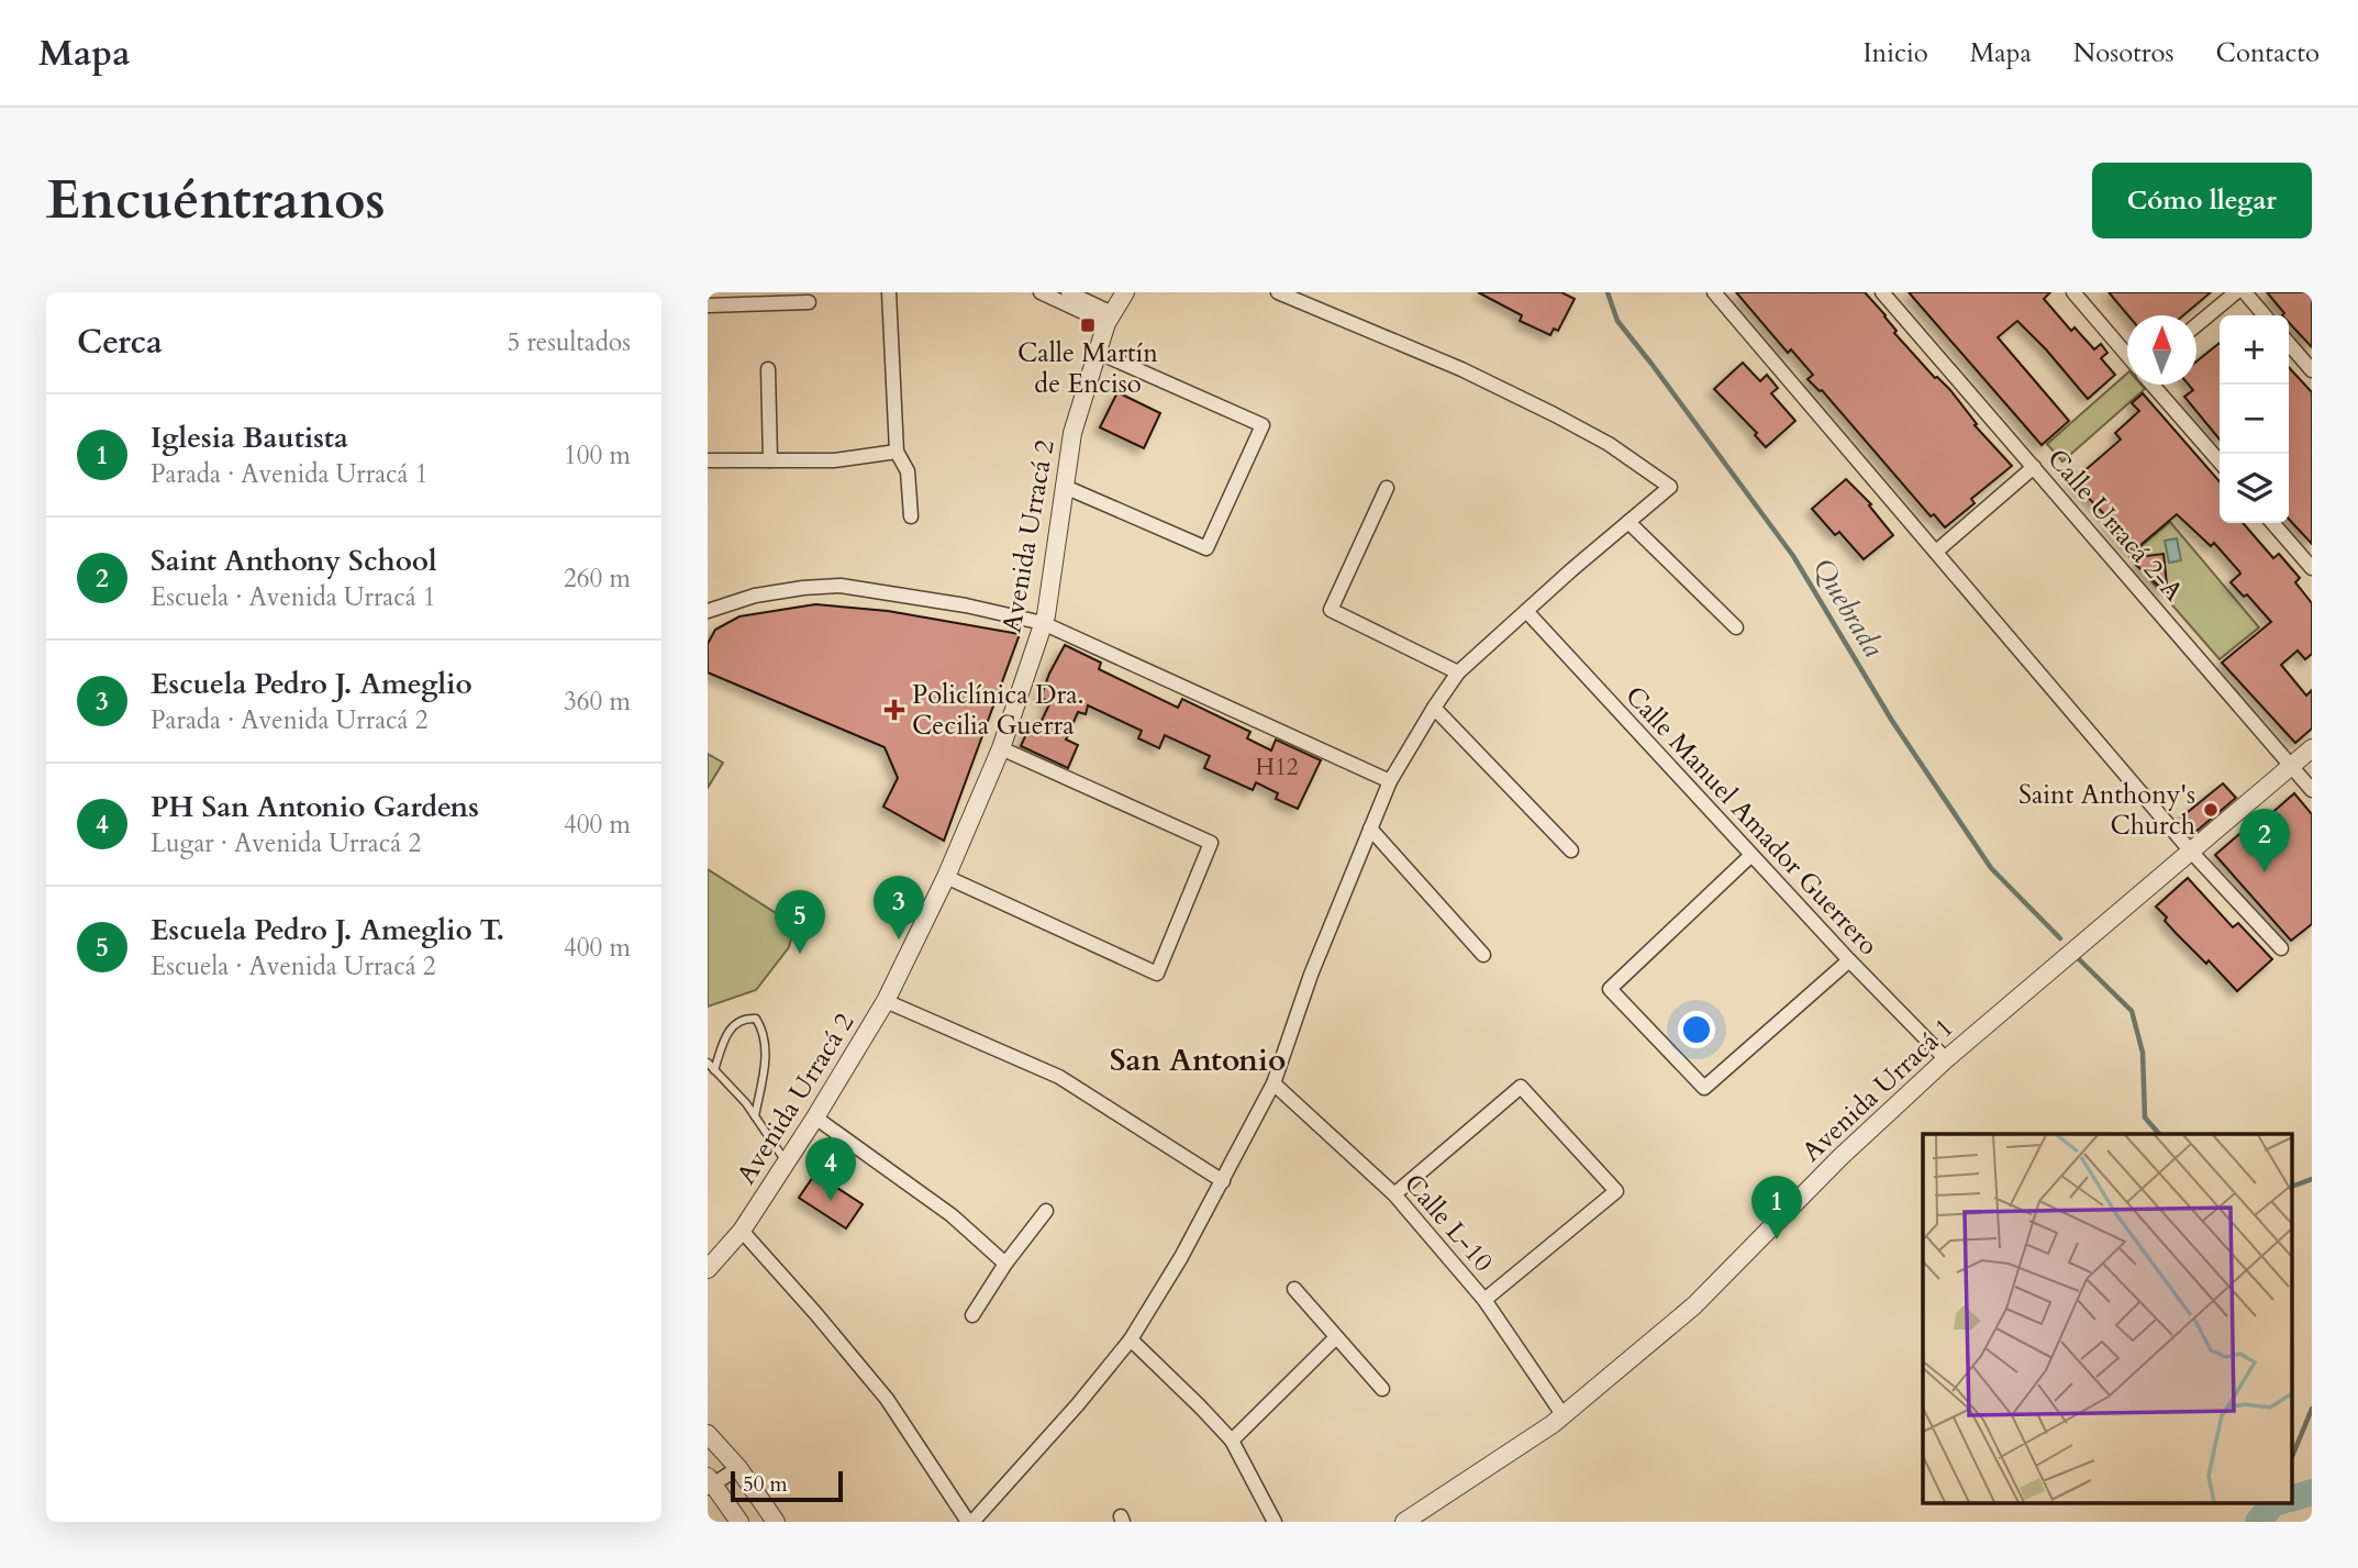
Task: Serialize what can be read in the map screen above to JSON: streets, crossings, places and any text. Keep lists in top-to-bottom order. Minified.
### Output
{"streets":{"street":["Calle Urracá 2-A","Avenida Urracá 2","Calle Manuel Amador Guerrero","Avenida Urracá 1","Calle L-10"]},"crossings":[["Calle Urracá 2-A","Avenida Urracá 1"],["Calle Manuel Amador Guerrero","Avenida Urracá 1"],["Avenida Urracá 1","Calle L-10"]],"districts":["San Antonio"],"water":["Quebrada"],"places":{"transit":["Calle Martín de Enciso"],"health":["Policlínica Dra. Cecilia Guerra"],"other":["Saint Anthony's Church"]},"house_numbers":["H12"],"scale_bar":"50 m","north":"top","page":{"header":"Mapa","nav":["Inicio","Mapa","Nosotros","Contacto"],"buttons":"Cómo llegar","title":"Encuéntranos","heading":["Cerca","5 resultados"],"map_buttons":["+","−"],"list":[{"mark":"1","name":"Iglesia Bautista","note":"Parada · Avenida Urracá 1","value":"100 m"},{"mark":"2","name":"Saint Anthony School","note":"Escuela · Avenida Urracá 1","value":"260 m"},{"mark":"3","name":"Escuela Pedro J. Ameglio","note":"Parada · Avenida Urracá 2","value":"360 m"},{"mark":"4","name":"PH San Antonio Gardens","note":"Lugar · Avenida Urracá 2","value":"400 m"},{"mark":"5","name":"Escuela Pedro J. Ameglio T.","note":"Escuela · Avenida Urracá 2","value":"400 m"}],"pins":["2","3","5","4","1"],"scale":"50 m"}}
